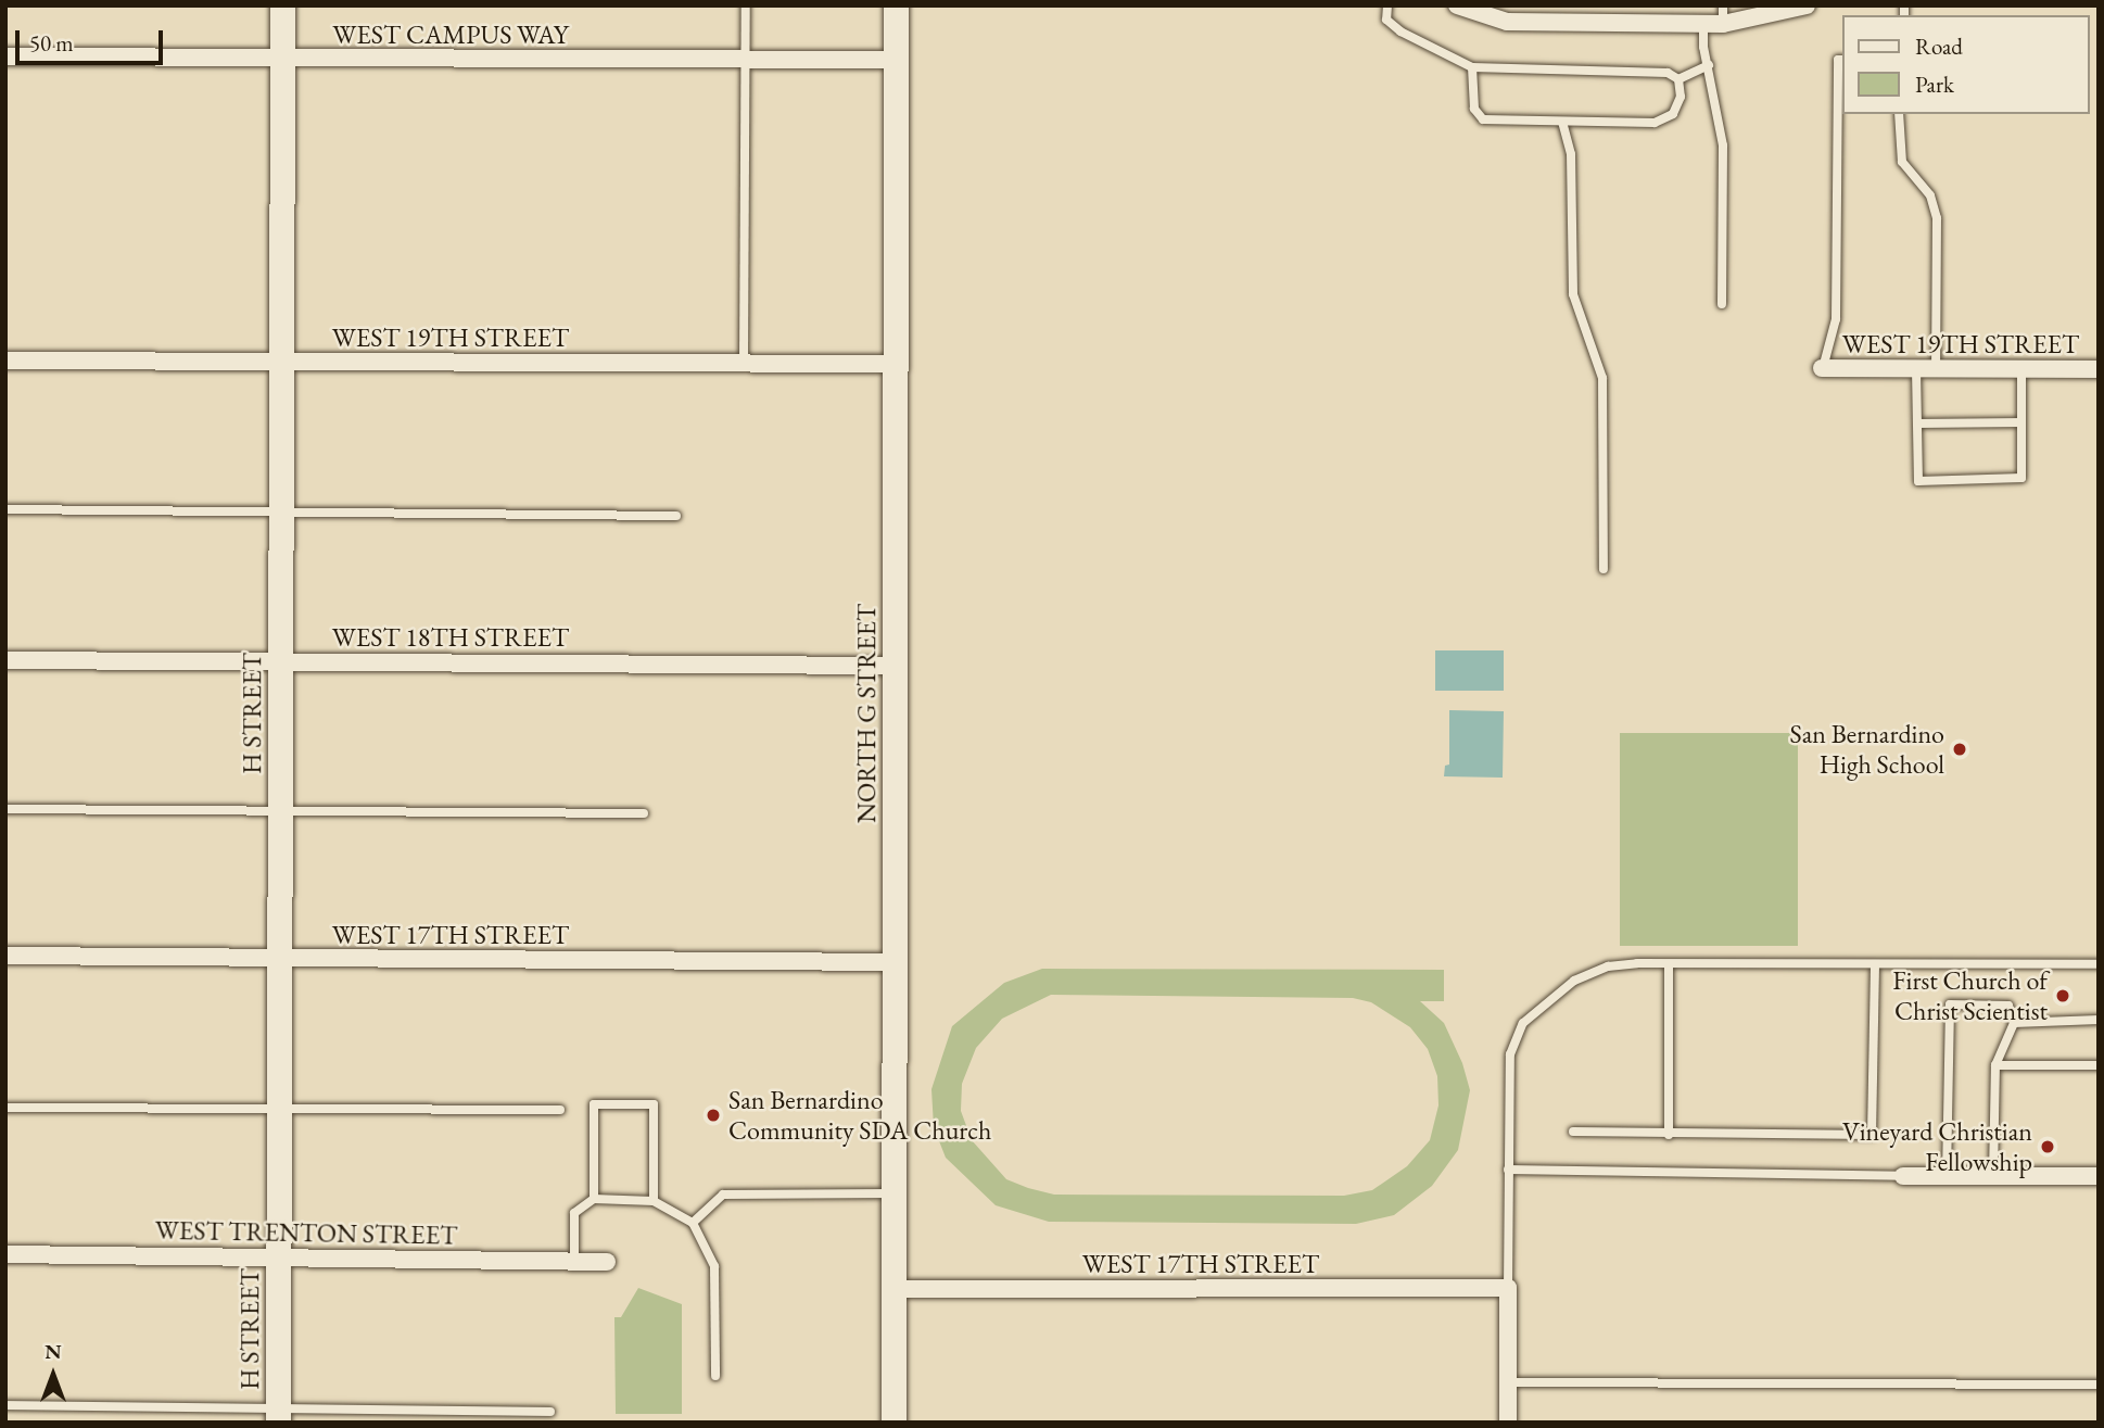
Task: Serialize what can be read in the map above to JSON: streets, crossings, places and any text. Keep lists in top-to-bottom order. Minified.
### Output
{"streets":{"street":["WEST CAMPUS WAY","WEST 19TH STREET","WEST 18TH STREET","H STREET","NORTH G STREET","WEST 17TH STREET","WEST TRENTON STREET"]},"crossings":[["WEST CAMPUS WAY","H STREET"],["WEST CAMPUS WAY","NORTH G STREET"],["WEST 19TH STREET","H STREET"],["WEST 19TH STREET","NORTH G STREET"],["WEST 18TH STREET","H STREET"],["WEST 18TH STREET","NORTH G STREET"],["H STREET","WEST 17TH STREET"],["H STREET","WEST TRENTON STREET"],["NORTH G STREET","WEST 17TH STREET"]],"places":["San Bernardino High School","First Church of Christ Scientist","San Bernardino Community SDA Church","Vineyard Christian Fellowship"],"legend":["Road","Park"],"scale_bar":"50 m","north":"top"}
